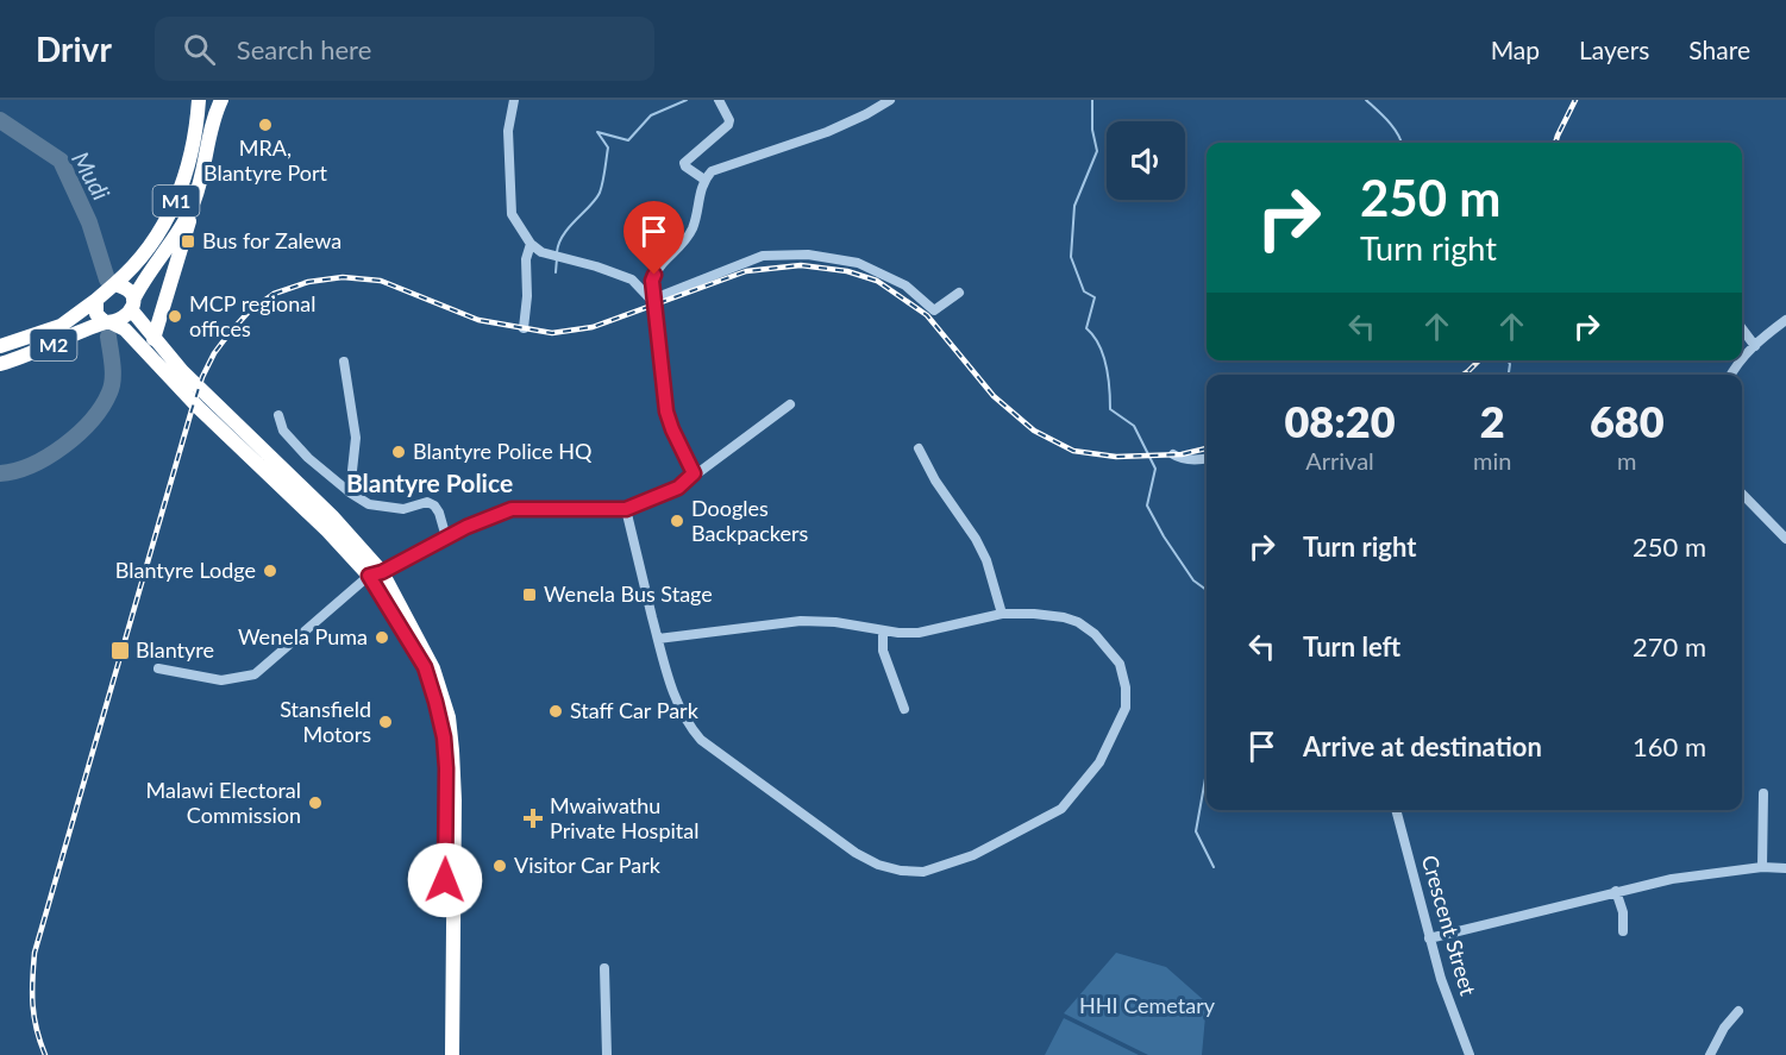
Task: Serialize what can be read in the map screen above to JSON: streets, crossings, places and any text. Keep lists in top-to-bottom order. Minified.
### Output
{"streets":{"highway":["M1","M2"],"street":["Crescent Street"]},"crossings":[["M1","M2"]],"districts":["Blantyre Police"],"water":["Mudi"],"parks":["HHI Cemetary"],"places":{"other":["MRA, Blantyre Port","MCP regional offices","Blantyre Police HQ","Doogles Backpackers","Blantyre Lodge","Wenela Puma","Staff Car Park","Stansfield Motors","Malawi Electoral Commission","Visitor Car Park"],"transit":["Bus for Zalewa","Wenela Bus Stage","Blantyre"],"health":["Mwaiwathu Private Hospital"]},"page":{"header":"Drivr","search":"Search here","nav":["Map","Layers","Share"],"turn":["250 m","Turn right"],"eta":["08:20","Arrival","2","min","680","m"],"list":[{"name":"Turn right","value":"250 m"},{"name":"Turn left","value":"270 m"},{"name":"Arrive at destination","value":"160 m"}]}}
